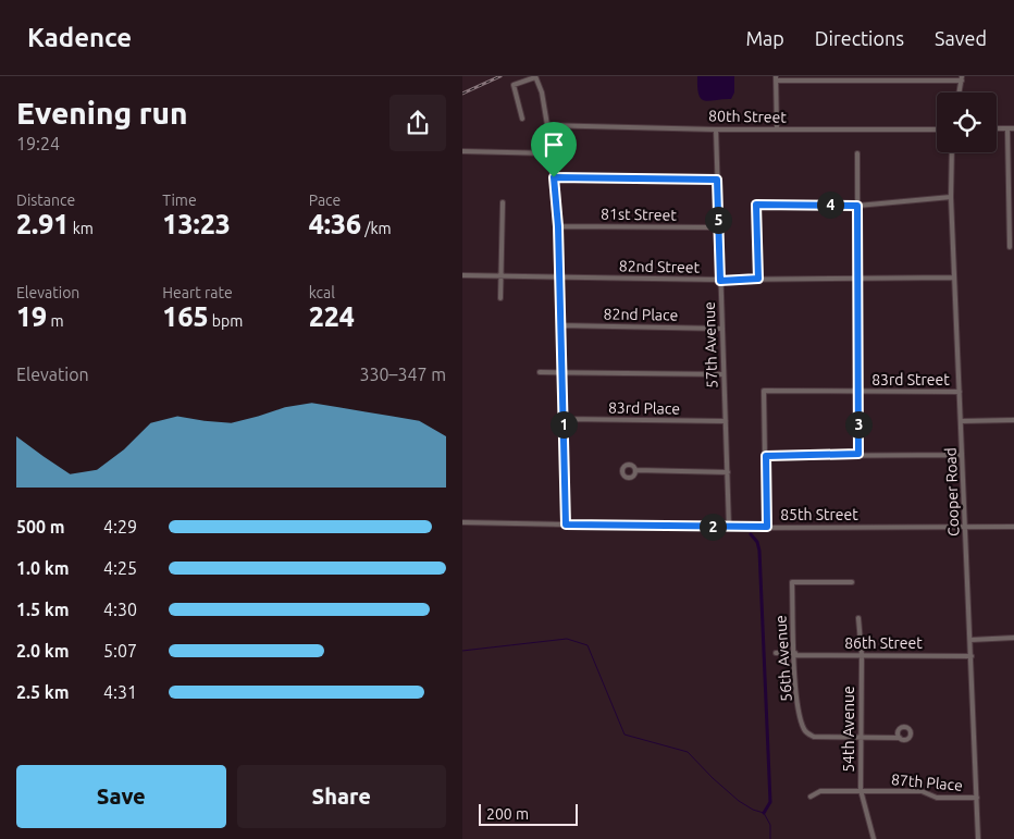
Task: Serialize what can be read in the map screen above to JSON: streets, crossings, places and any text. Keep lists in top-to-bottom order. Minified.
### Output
{"streets":{"street":["80th Street","81st Street","82nd Street","82nd Place","57th Avenue","83rd Street","83rd Place","Cooper Road","85th Street","86th Street","56th Avenue","54th Avenue","87th Place"]},"crossings":[["80th Street","57th Avenue"],["81st Street","57th Avenue"],["82nd Street","57th Avenue"],["82nd Street","Cooper Road"],["82nd Place","57th Avenue"],["57th Avenue","83rd Place"],["57th Avenue","85th Street"],["83rd Street","Cooper Road"],["Cooper Road","85th Street"],["Cooper Road","86th Street"],["Cooper Road","87th Place"],["86th Street","56th Avenue"],["86th Street","54th Avenue"],["56th Avenue","54th Avenue"],["54th Avenue","87th Place"]],"scale_bar":"200 m","page":{"header":"Kadence","nav":["Map","Directions","Saved"],"heading":["Evening run","19:24"],"stats":[["Distance","2.91 km"],["Time","13:23"],["Pace","4:36 /km"],["Elevation","19 m"],["Heart rate","165 bpm"],["kcal","224"]],"pins":["4","5","1","3","2"],"chart":["Elevation","330–347 m"],"list":[{"name":"500 m","note":"4:29"},{"name":"1.0 km","note":"4:25"},{"name":"1.5 km","note":"4:30"},{"name":"2.0 km","note":"5:07"},{"name":"2.5 km","note":"4:31"}],"buttons":["Save","Share"],"scale":"200 m"}}
